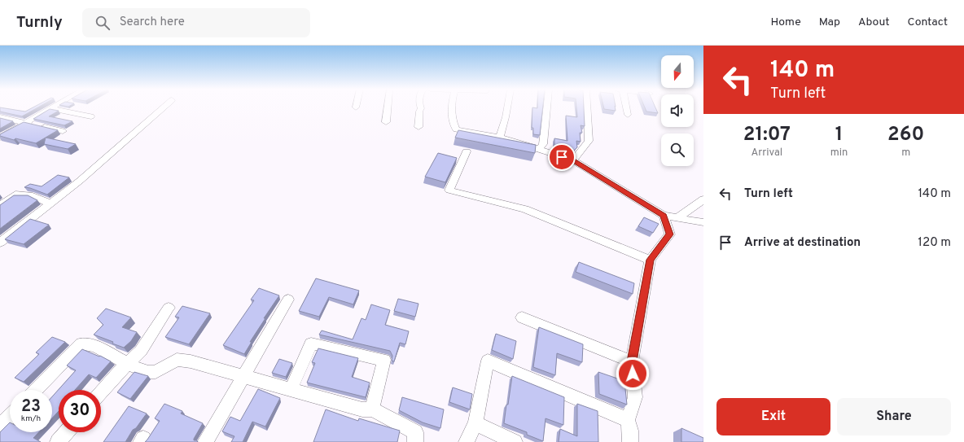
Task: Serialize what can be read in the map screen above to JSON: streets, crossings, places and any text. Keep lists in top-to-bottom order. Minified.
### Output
{"north":"bottom","page":{"header":"Turnly","search":"Search here","nav":["Home","Map","About","Contact"],"turn":["140 m","Turn left"],"eta":["21:07","Arrival","1","min","260","m"],"list":[{"name":"Turn left","value":"140 m"},{"name":"Arrive at destination","value":"120 m"}],"speed":"23 km/h","limit":"30","buttons":["Exit","Share"]}}
